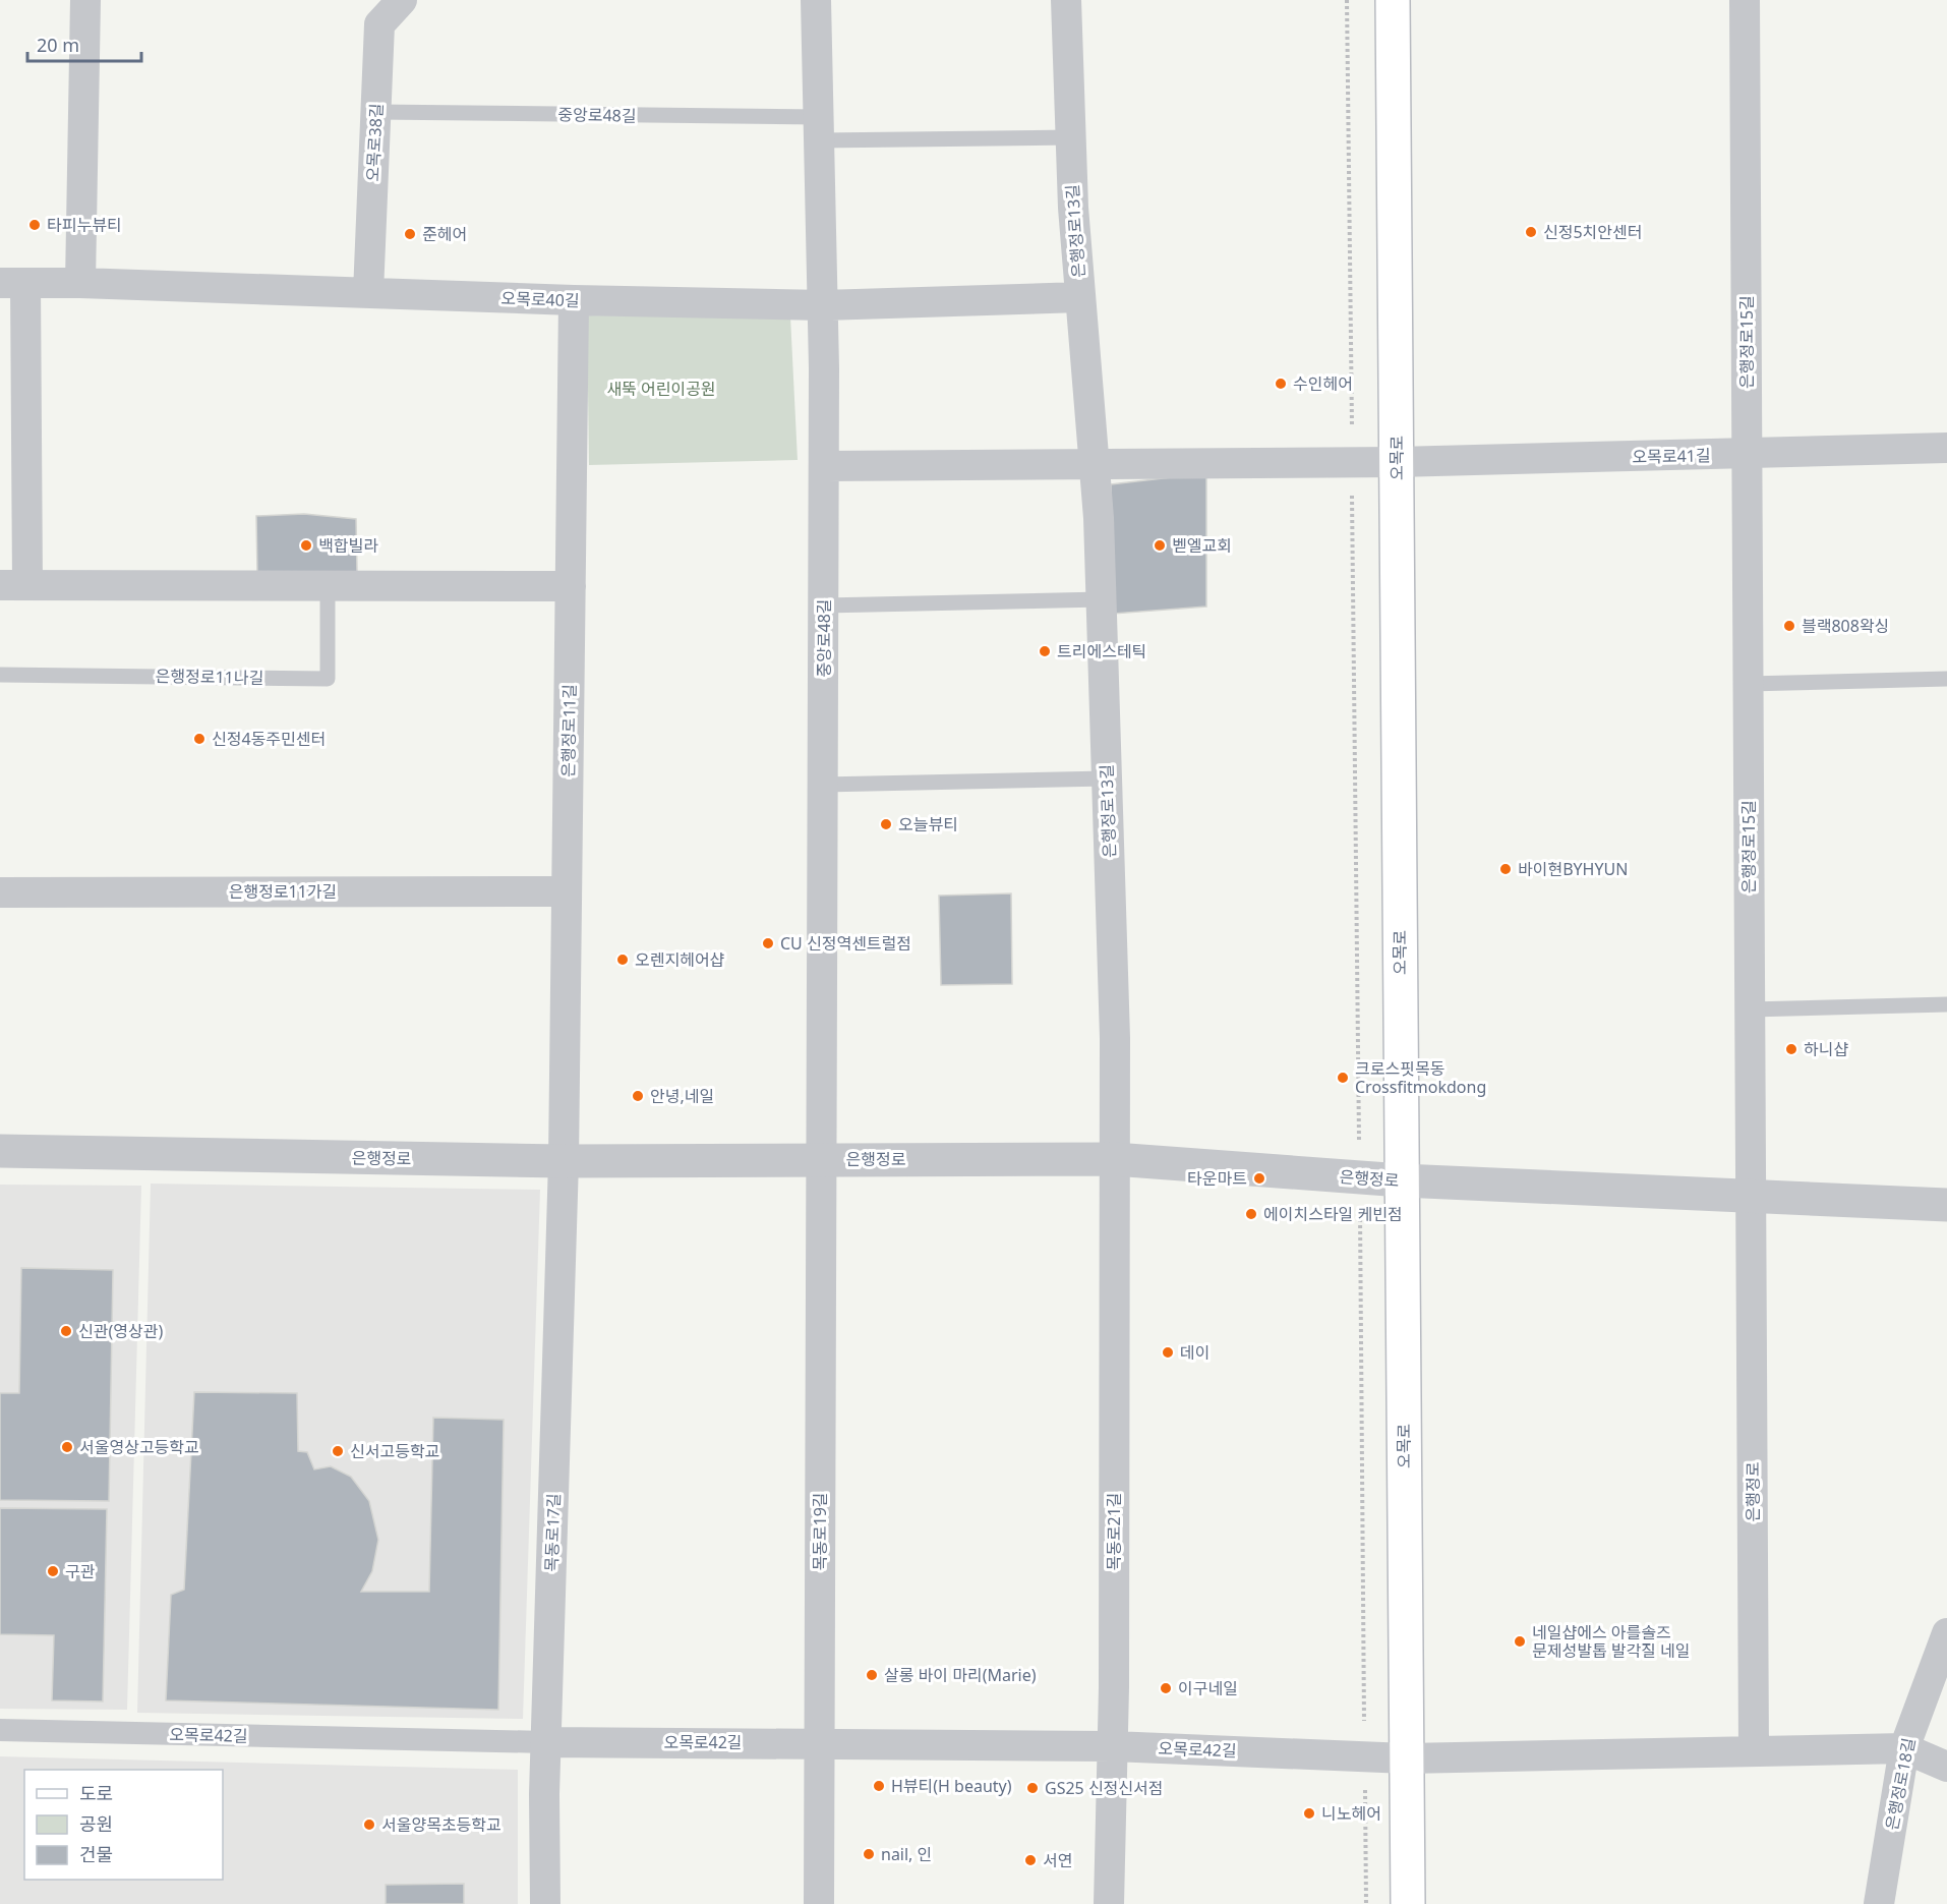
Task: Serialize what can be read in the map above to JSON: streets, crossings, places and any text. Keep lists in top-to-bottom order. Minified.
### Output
{"streets":{"main road":["오목로"],"street":["중앙로48길","오목로38길","은행정로13길","오목로40길","은행정로15길","오목로41길","은행정로11길","은행정로11가길","은행정로","목동로19길","목동로21길","목동로17길","오목로42길","은행정로18길"],"lane":["은행정로11나길"]},"crossings":[["중앙로48길","오목로38길"],["중앙로48길","오목로40길"],["중앙로48길","은행정로"],["중앙로48길","목동로19길"],["오목로38길","오목로40길"],["은행정로13길","오목로40길"],["은행정로13길","오목로41길"],["은행정로13길","은행정로"],["은행정로13길","목동로21길"],["오목로40길","은행정로11길"],["은행정로15길","오목로41길"],["은행정로15길","은행정로"],["오목로41길","오목로"],["오목로","은행정로"],["오목로","오목로42길"],["은행정로11길","은행정로11가길"],["은행정로11길","은행정로"],["은행정로11길","목동로17길"],["은행정로","목동로19길"],["은행정로","목동로21길"],["은행정로","목동로17길"],["은행정로","오목로42길"],["목동로19길","오목로42길"],["목동로21길","오목로42길"],["목동로17길","오목로42길"],["오목로42길","은행정로18길"]],"parks":["새뚝 어린이공원"],"places":["타피누뷰티","신정5치안센터","준헤어","수인헤어","백합빌라","벧엘교회","블랙808왁싱","트리에스테틱","신정4동주민센터","오늘뷰티","바이현BYHYUN","CU 신정역센트럴점","오렌지헤어샵","하니샵","크로스핏목동 Crossfitmokdong","안녕,네일","타운마트","에이치스타일 케빈점","신관(영상관)","데이","서울영상고등학교","신서고등학교","구관","네일샵에스 아를솔즈 문제성발톱 발각질 네일","살롱 바이 마리(Marie)","이구네일","H뷰티(H beauty)","GS25 신정신서점","니노헤어","서울양목초등학교","nail, 인","서연"],"legend":["도로","공원","건물"],"scale_bar":"20 m"}
